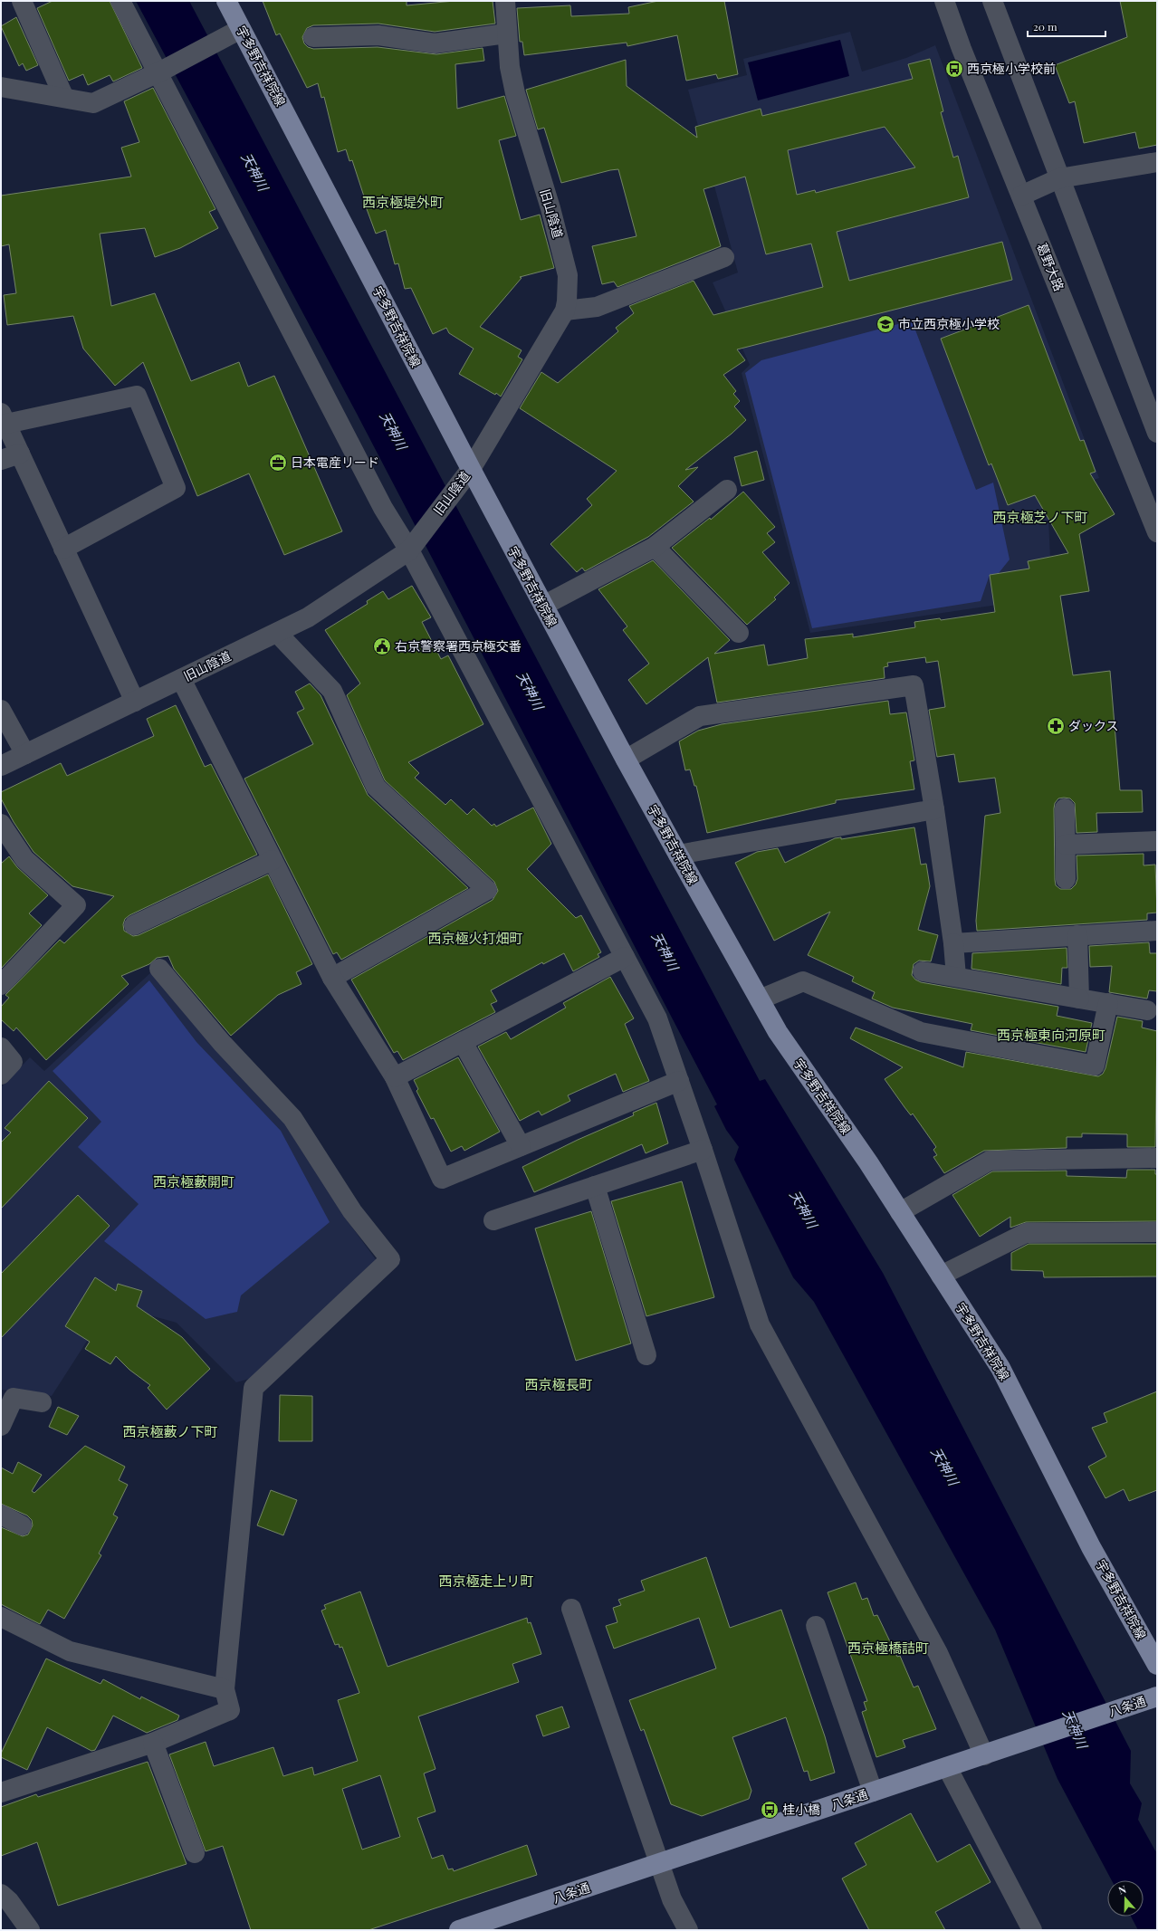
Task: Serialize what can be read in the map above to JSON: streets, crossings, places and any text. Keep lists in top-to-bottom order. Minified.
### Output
{"streets":{"main road":["宇多野吉祥院線","八条通"],"street":["旧山陰道","葛野大路"]},"crossings":[["宇多野吉祥院線","旧山陰道"]],"districts":["西京極堤外町","西京極芝ノ下町","西京極火打畑町","西京極東向河原町","西京極藪開町","西京極長町","西京極藪ノ下町","西京極走上リ町","西京極橋詰町"],"water":["天神川"],"places":{"bus stop":["西京極小学校前","桂小橋"],"school or university":["市立西京極小学校"],"office":["日本電産リード"],"public building":["右京警察署西京極交番"],"pharmacy":["ダックス"]},"scale_bar":"20 m","north":"top"}
